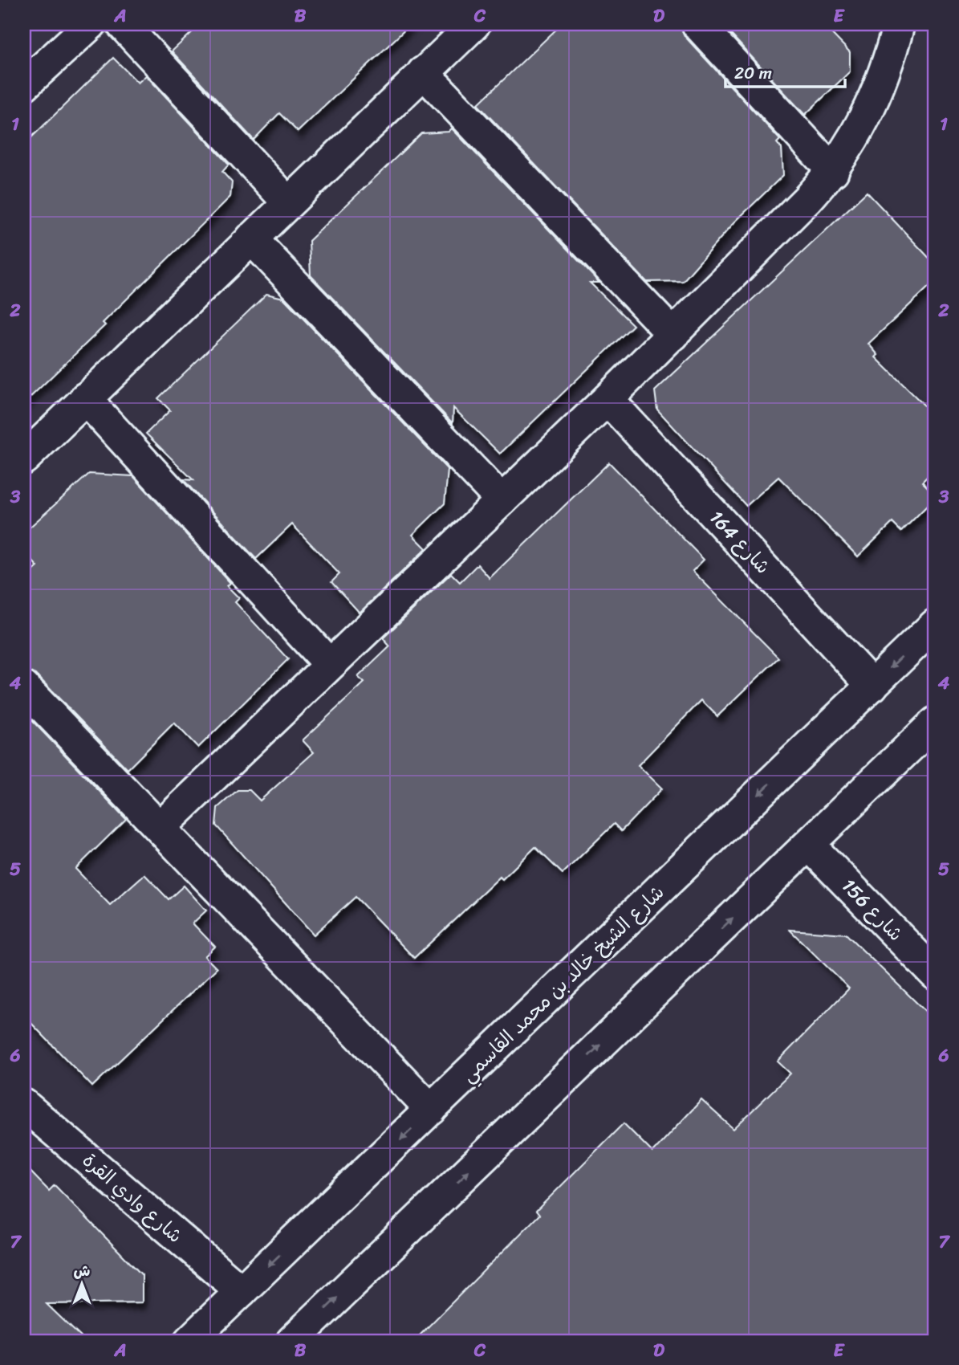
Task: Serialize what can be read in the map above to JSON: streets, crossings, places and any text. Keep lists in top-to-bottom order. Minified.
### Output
{"streets":{"street":["شارع 164","شارع 156","شارع الشيخ خالد بن محمد القاسمي","شارع وادي القرة"]},"crossings":[["شارع 164","شارع الشيخ خالد بن محمد القاسمي"],["شارع الشيخ خالد بن محمد القاسمي","شارع وادي القرة"]],"scale_bar":"20 m","north":"top","grid":{"columns":["A","B","C","D","E"],"rows":["1","2","3","4","5","6","7"]}}
